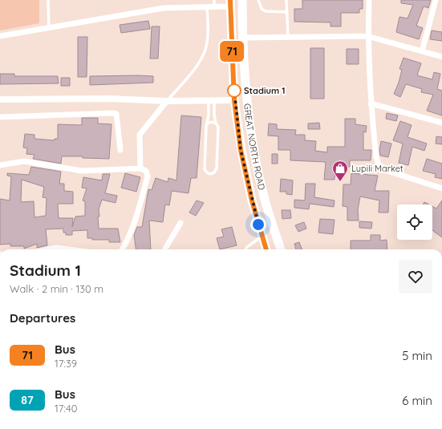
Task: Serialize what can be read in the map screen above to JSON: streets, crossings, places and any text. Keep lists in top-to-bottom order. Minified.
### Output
{"streets":{"main road":["GREAT NORTH ROAD"]},"places":{"other":["Stadium 1"],"shop":["Lupili Market"]},"lines":["bus line 71"],"page":{"on_map":"71","heading":[["Stadium 1","Walk · 2 min · 130 m"],"Departures"],"list":[{"mark":"71","name":"Bus","note":"17:39","value":"5 min"},{"mark":"87","name":"Bus","note":"17:40","value":"6 min"}]}}
